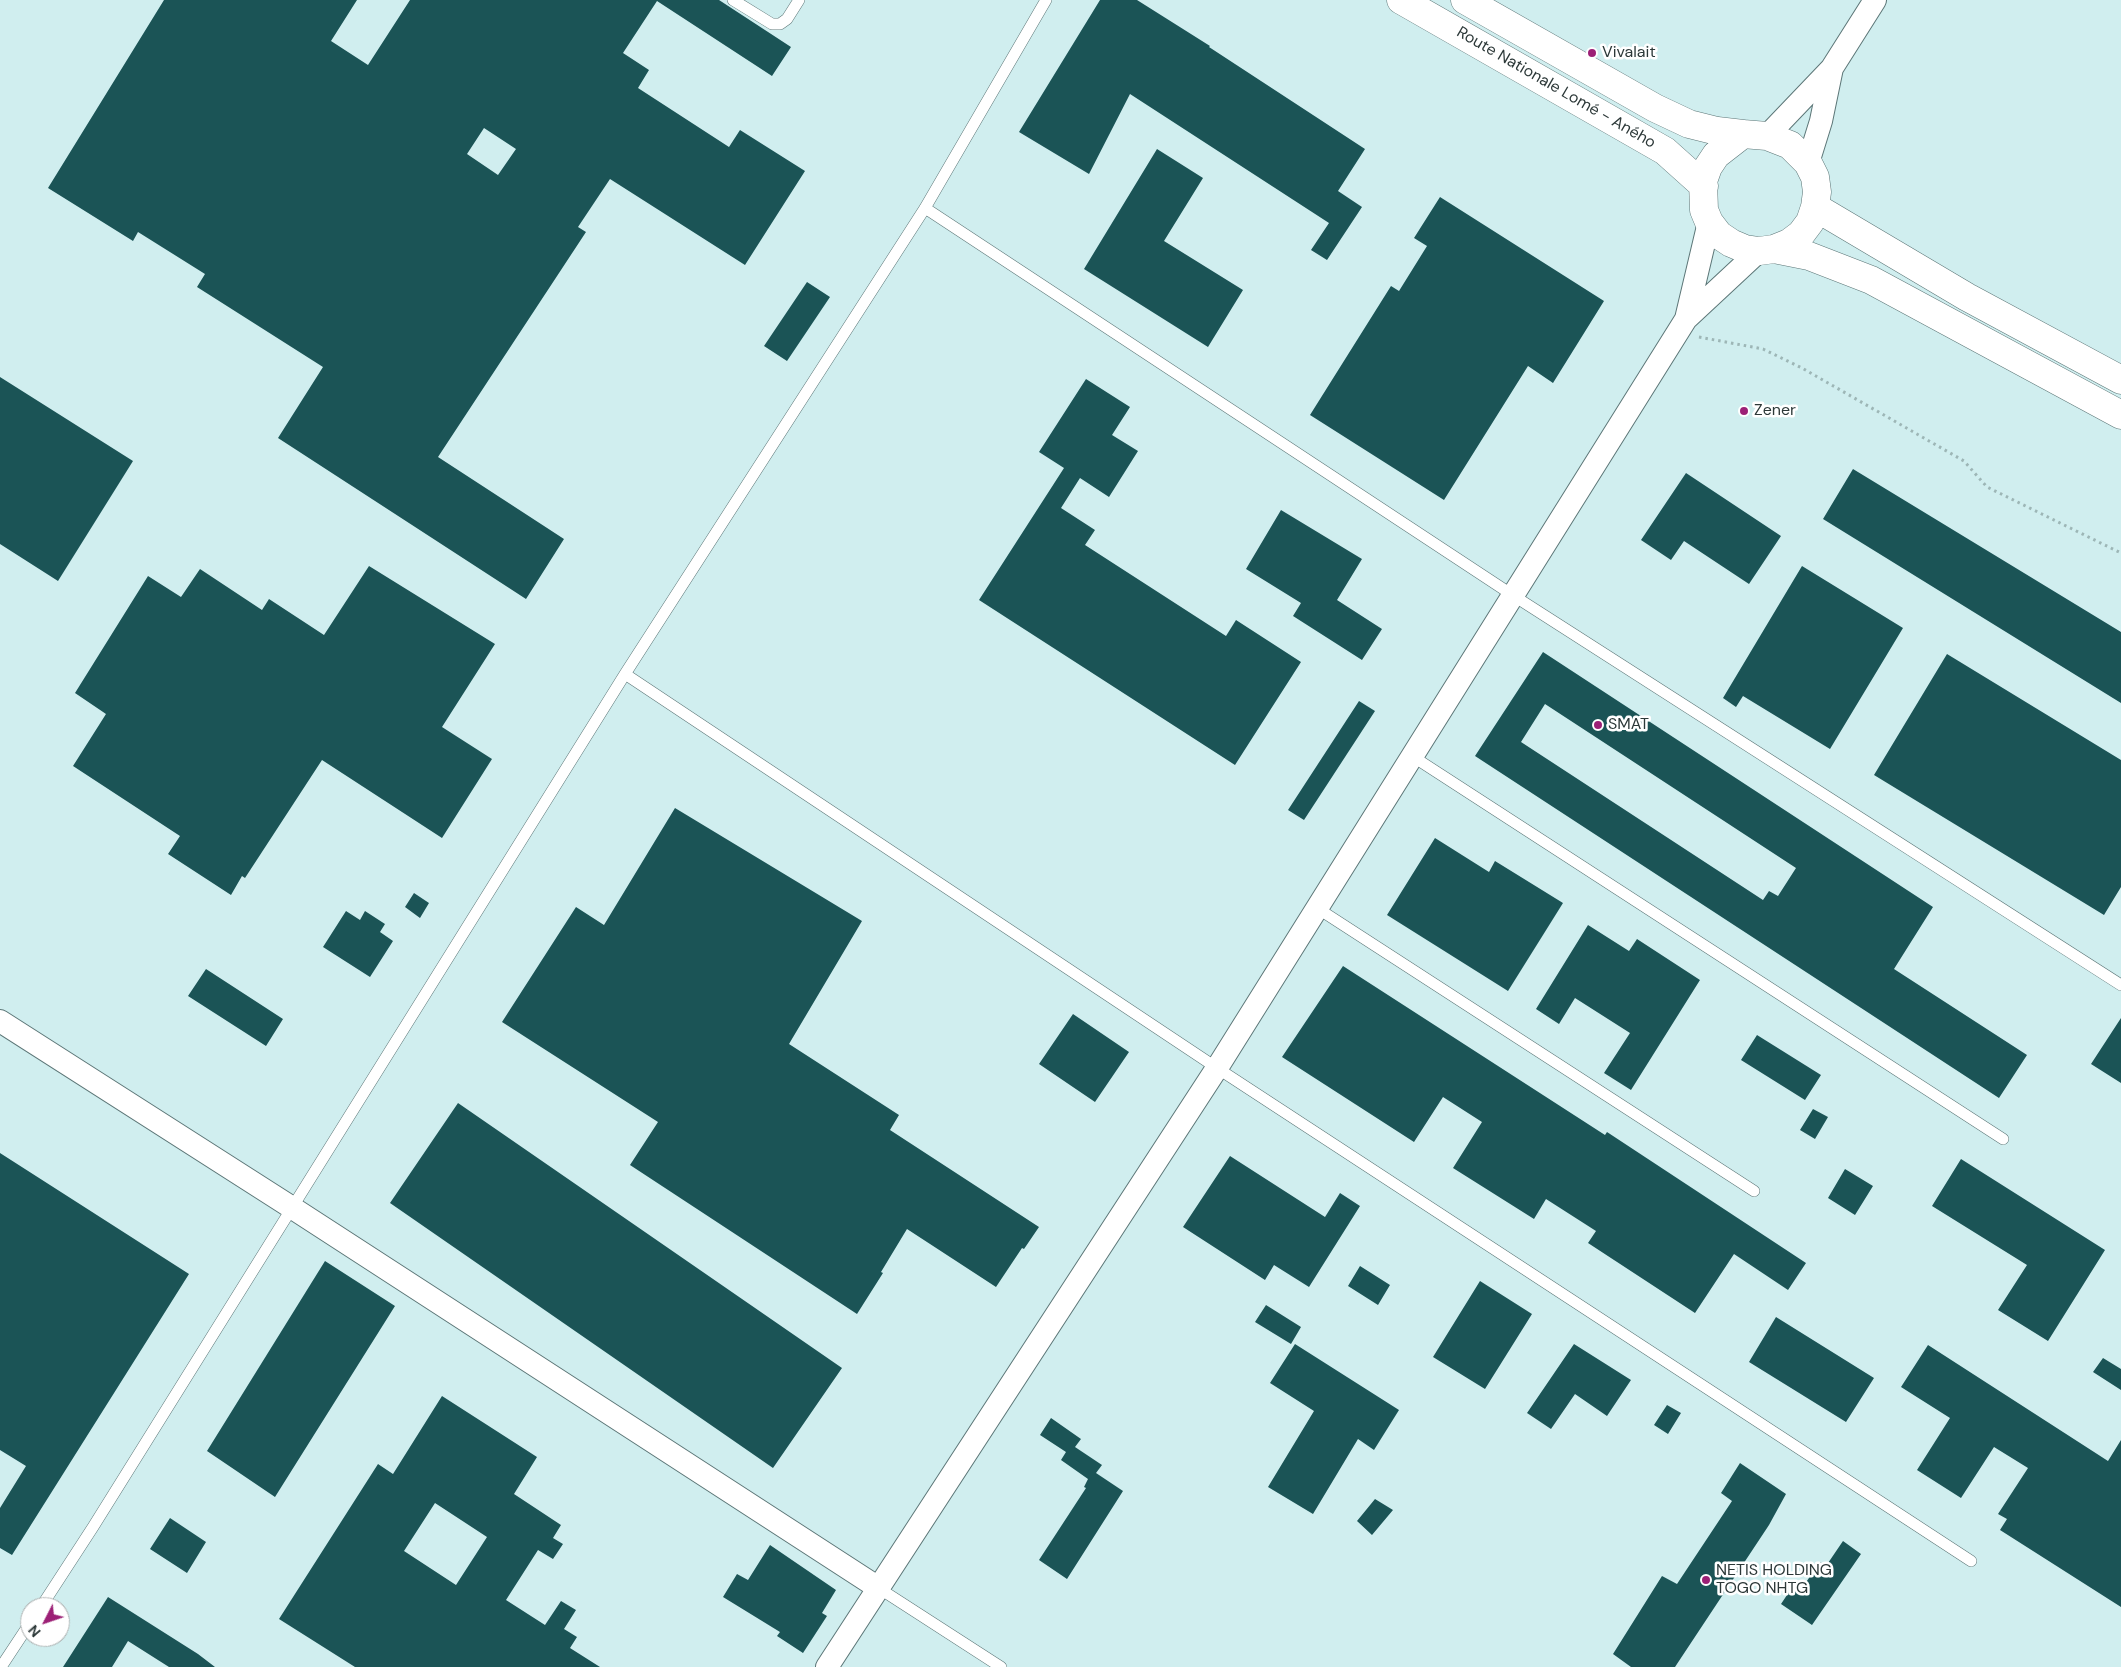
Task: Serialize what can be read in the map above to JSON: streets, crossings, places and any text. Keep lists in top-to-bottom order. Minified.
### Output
{"streets":{"highway":["Route Nationale Lomé - Aného"]},"places":["Vivalait","Zener","SMAT","NETIS HOLDING TOGO NHTG"],"north":"bottom left"}
